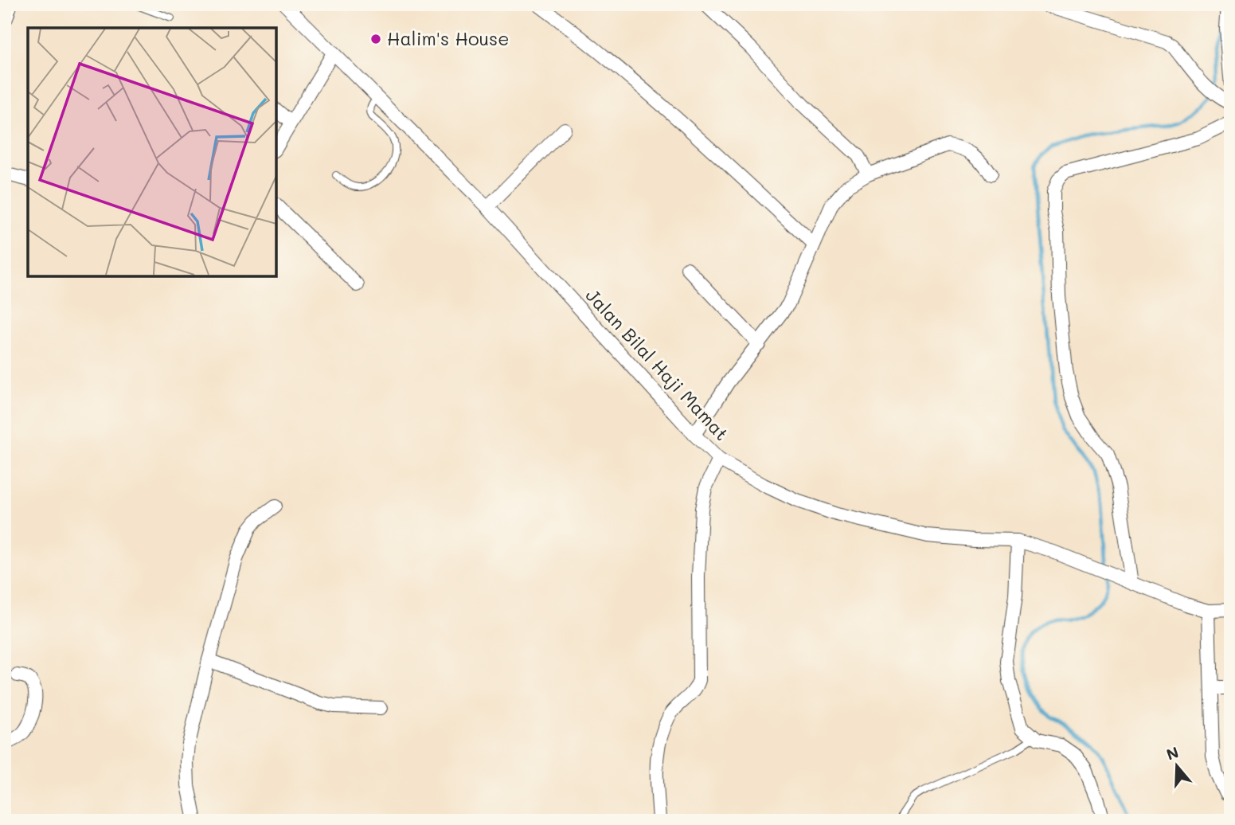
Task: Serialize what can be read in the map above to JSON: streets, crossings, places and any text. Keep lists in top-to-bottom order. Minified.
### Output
{"streets":{"street":["Jalan Bilal Haji Mamat"]},"places":["Halim's House"],"north":"top"}
